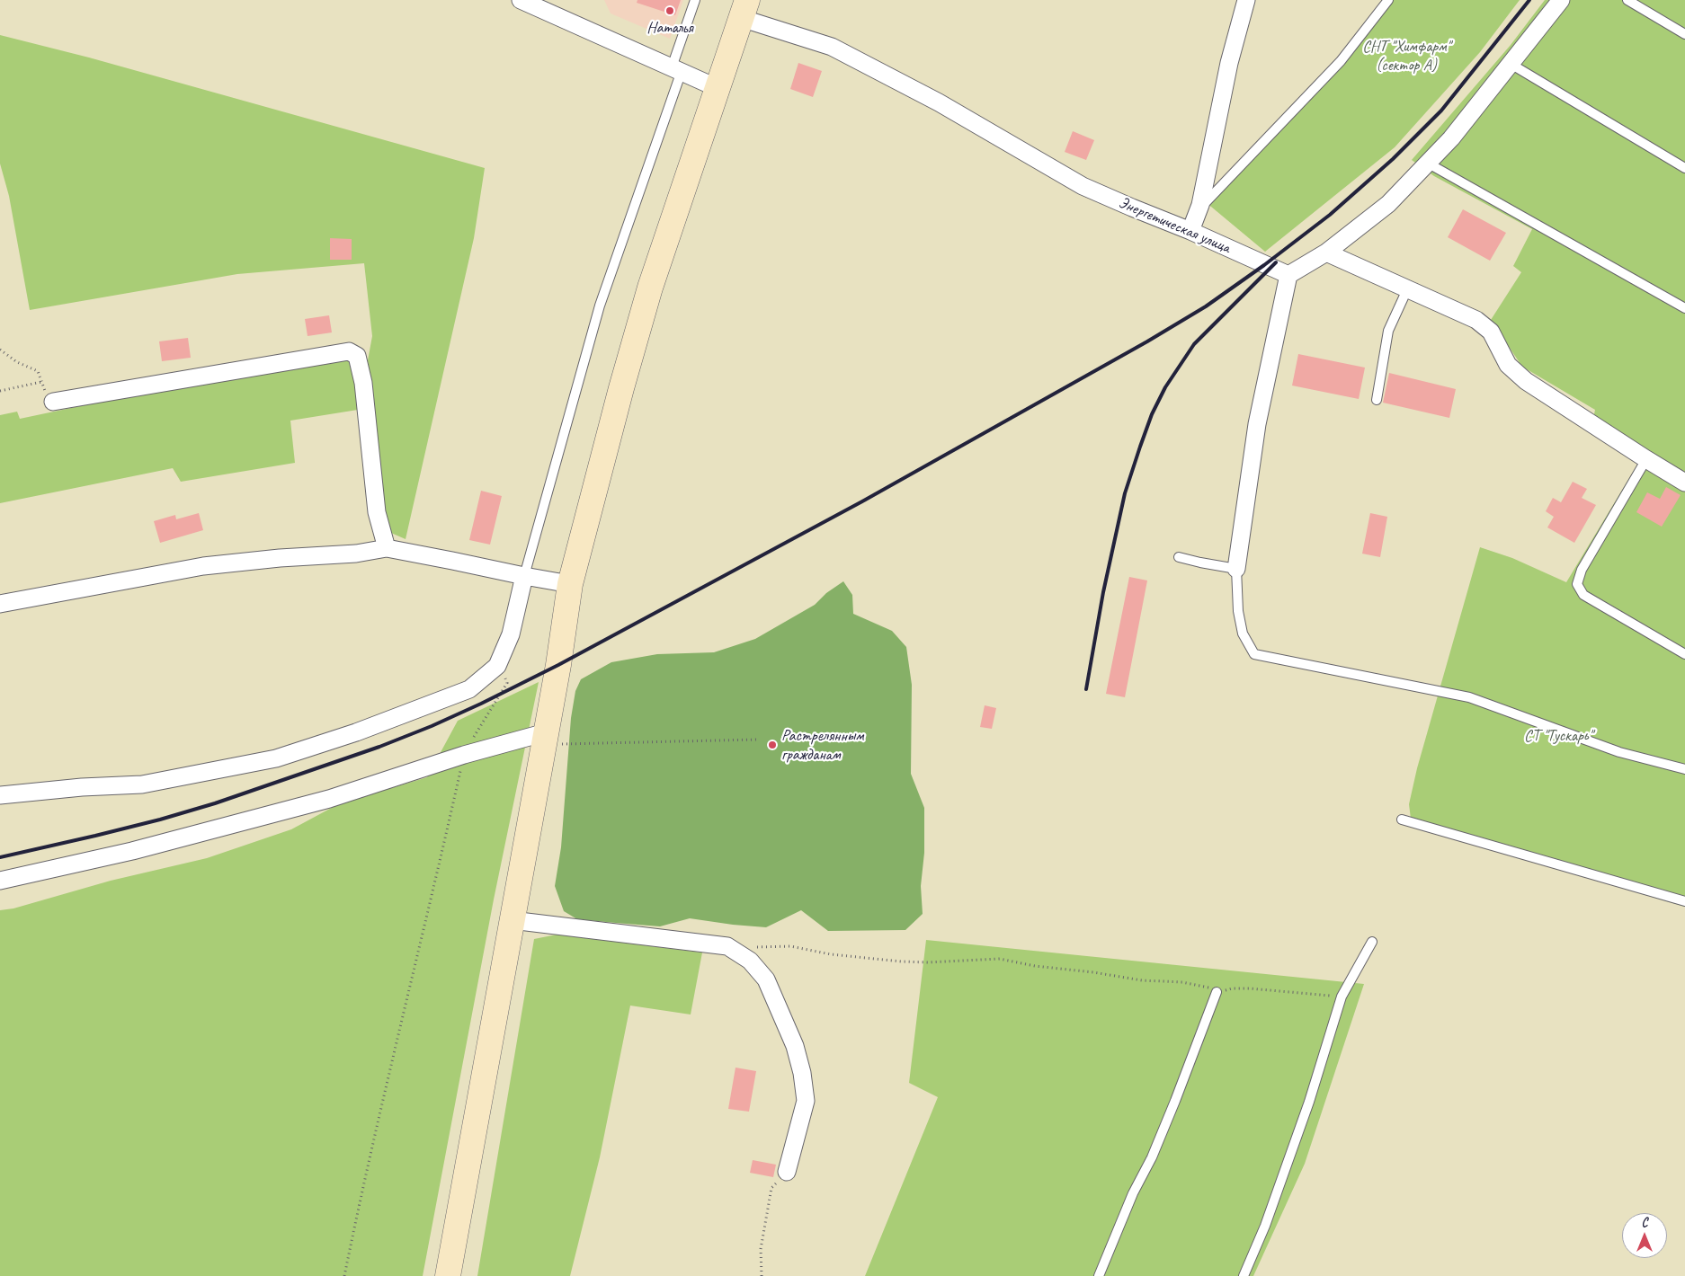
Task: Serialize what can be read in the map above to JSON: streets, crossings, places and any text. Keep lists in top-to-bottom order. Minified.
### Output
{"streets":{"street":["Энергетическая улица"]},"parks":["СНТ \"Химфарм\" (сектор А)","СТ \"Тускарь\""],"places":["Наталья","Растрелянным гражданам"],"north":"top"}
